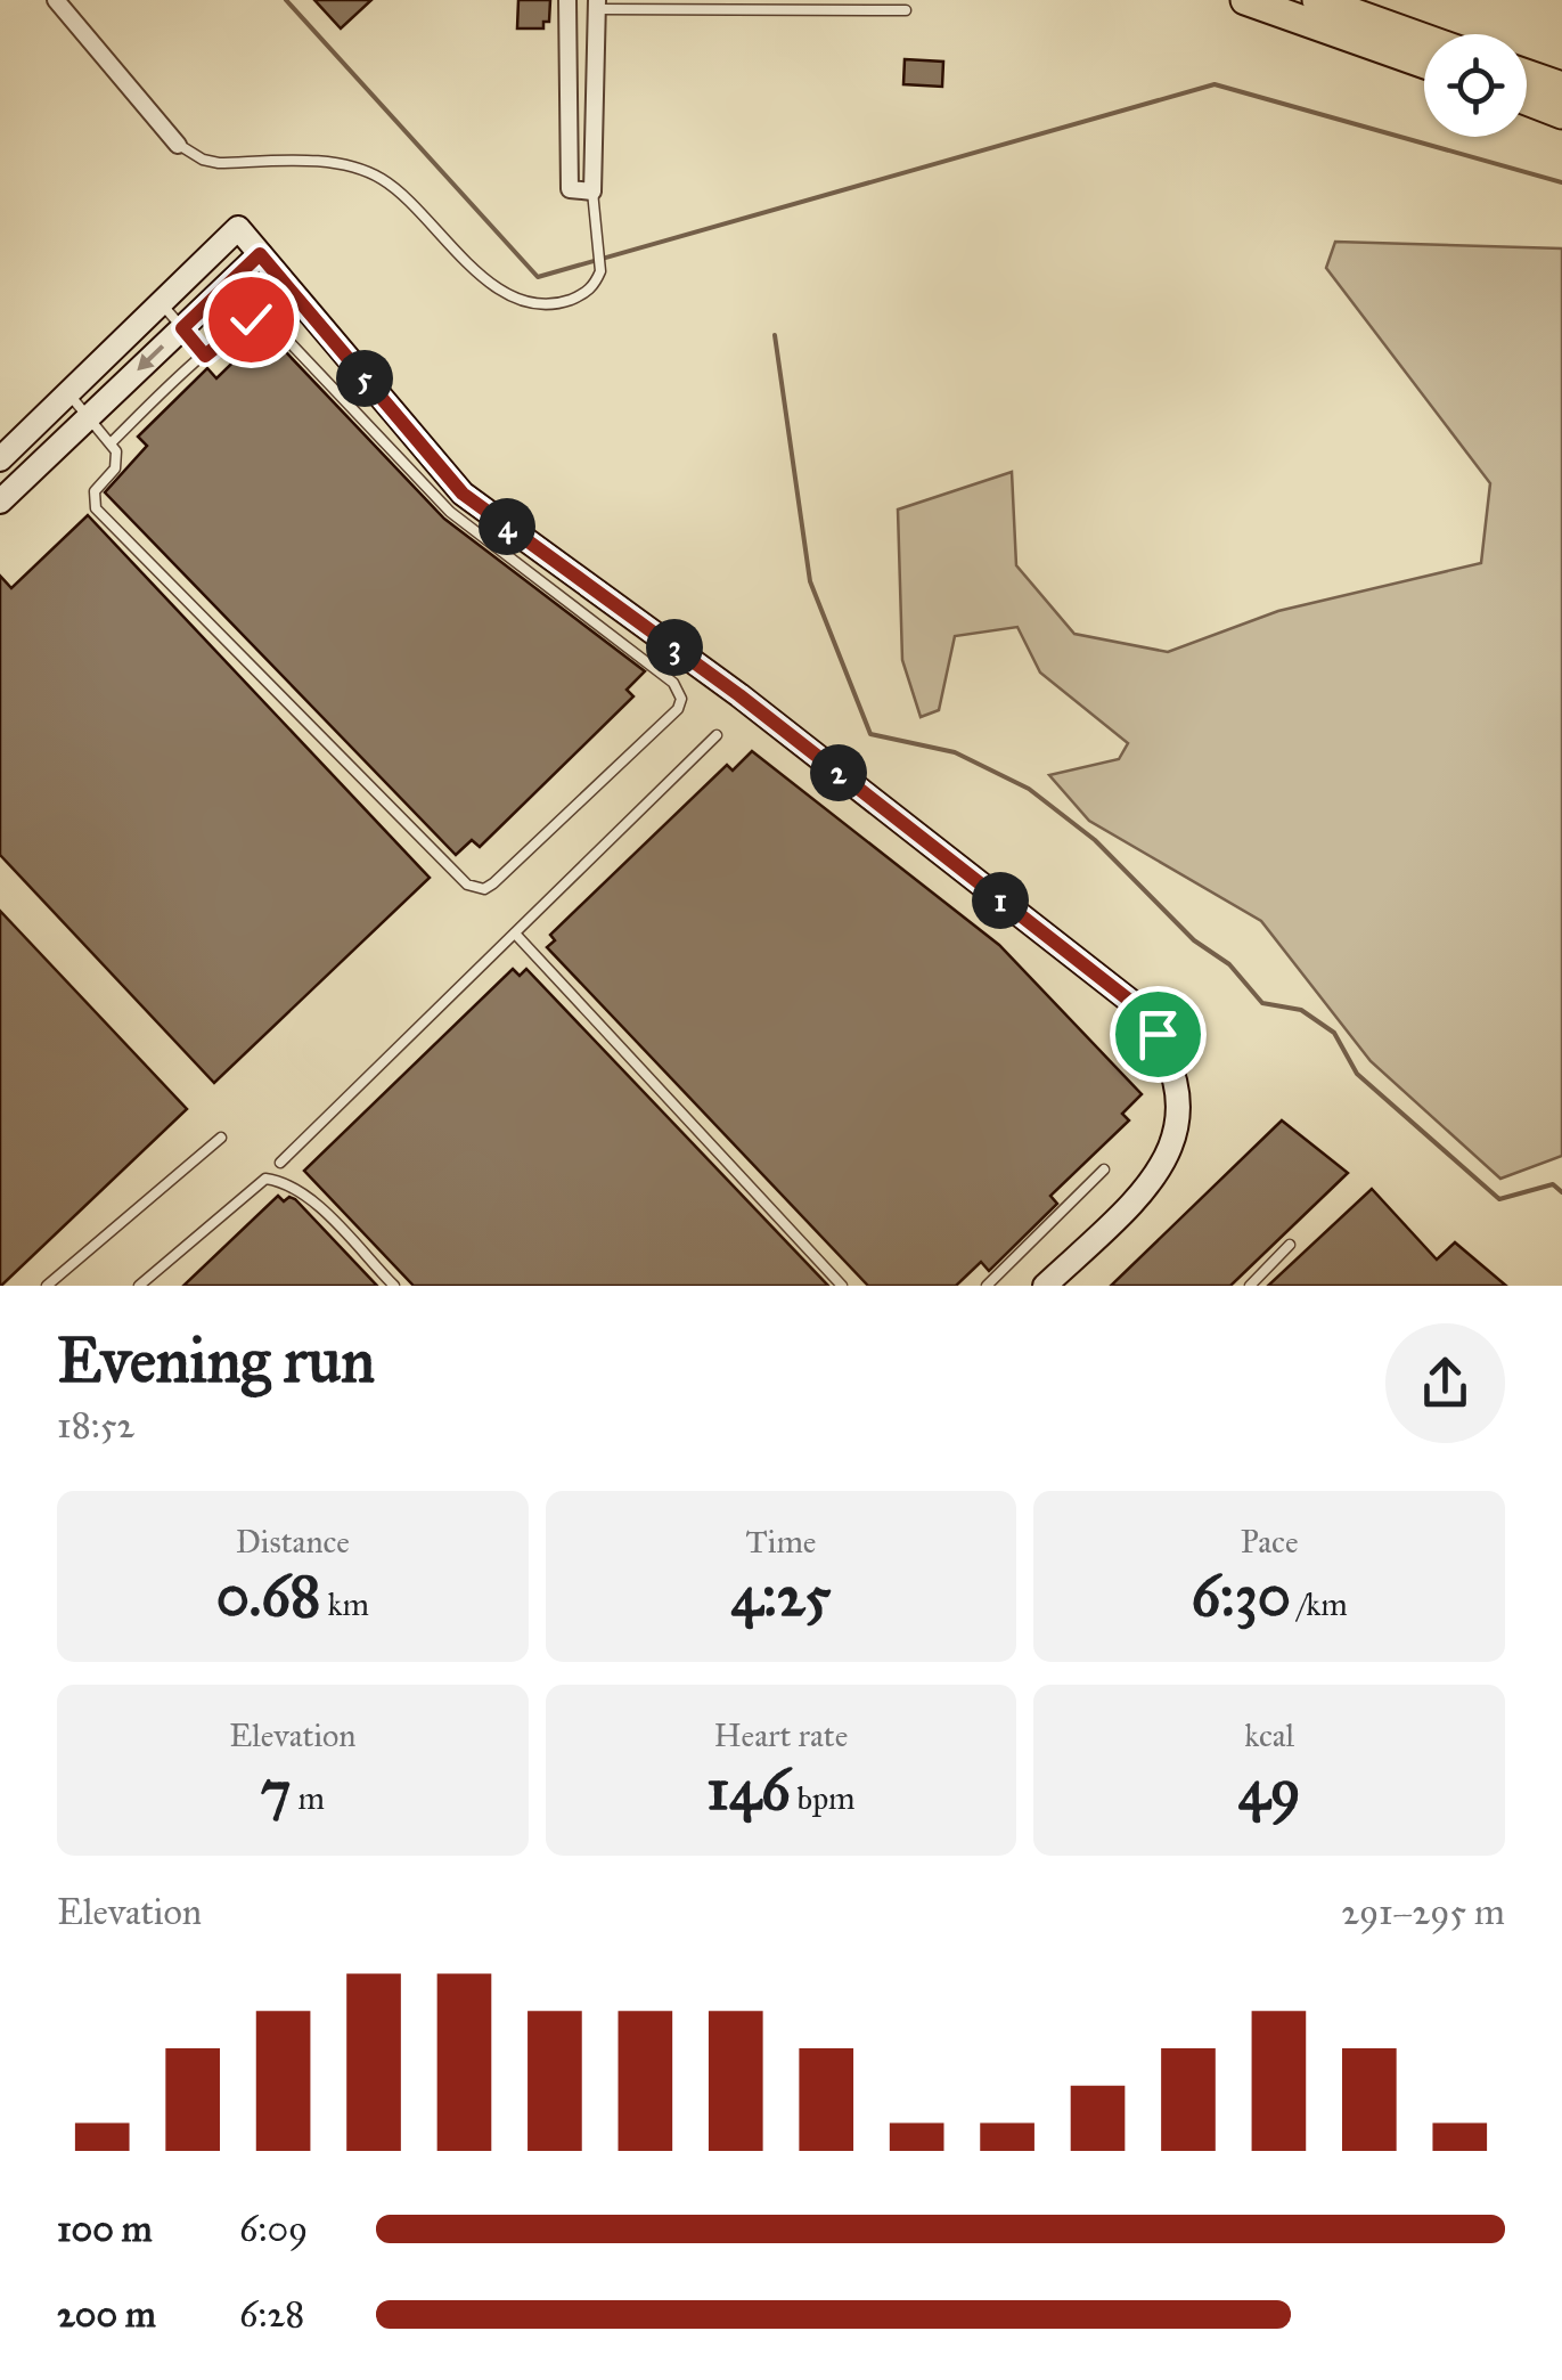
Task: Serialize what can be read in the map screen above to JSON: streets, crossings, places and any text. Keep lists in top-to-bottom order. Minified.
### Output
{"page":{"pins":["5","4","3","2","1"],"heading":["Evening run","18:52"],"stats":[["Distance","0.68 km"],["Time","4:25"],["Pace","6:30 /km"],["Elevation","7 m"],["Heart rate","146 bpm"],["kcal","49"]],"chart":["Elevation","291–295 m"],"list":[{"name":"100 m","note":"6:09"},{"name":"200 m","note":"6:28"}]}}
